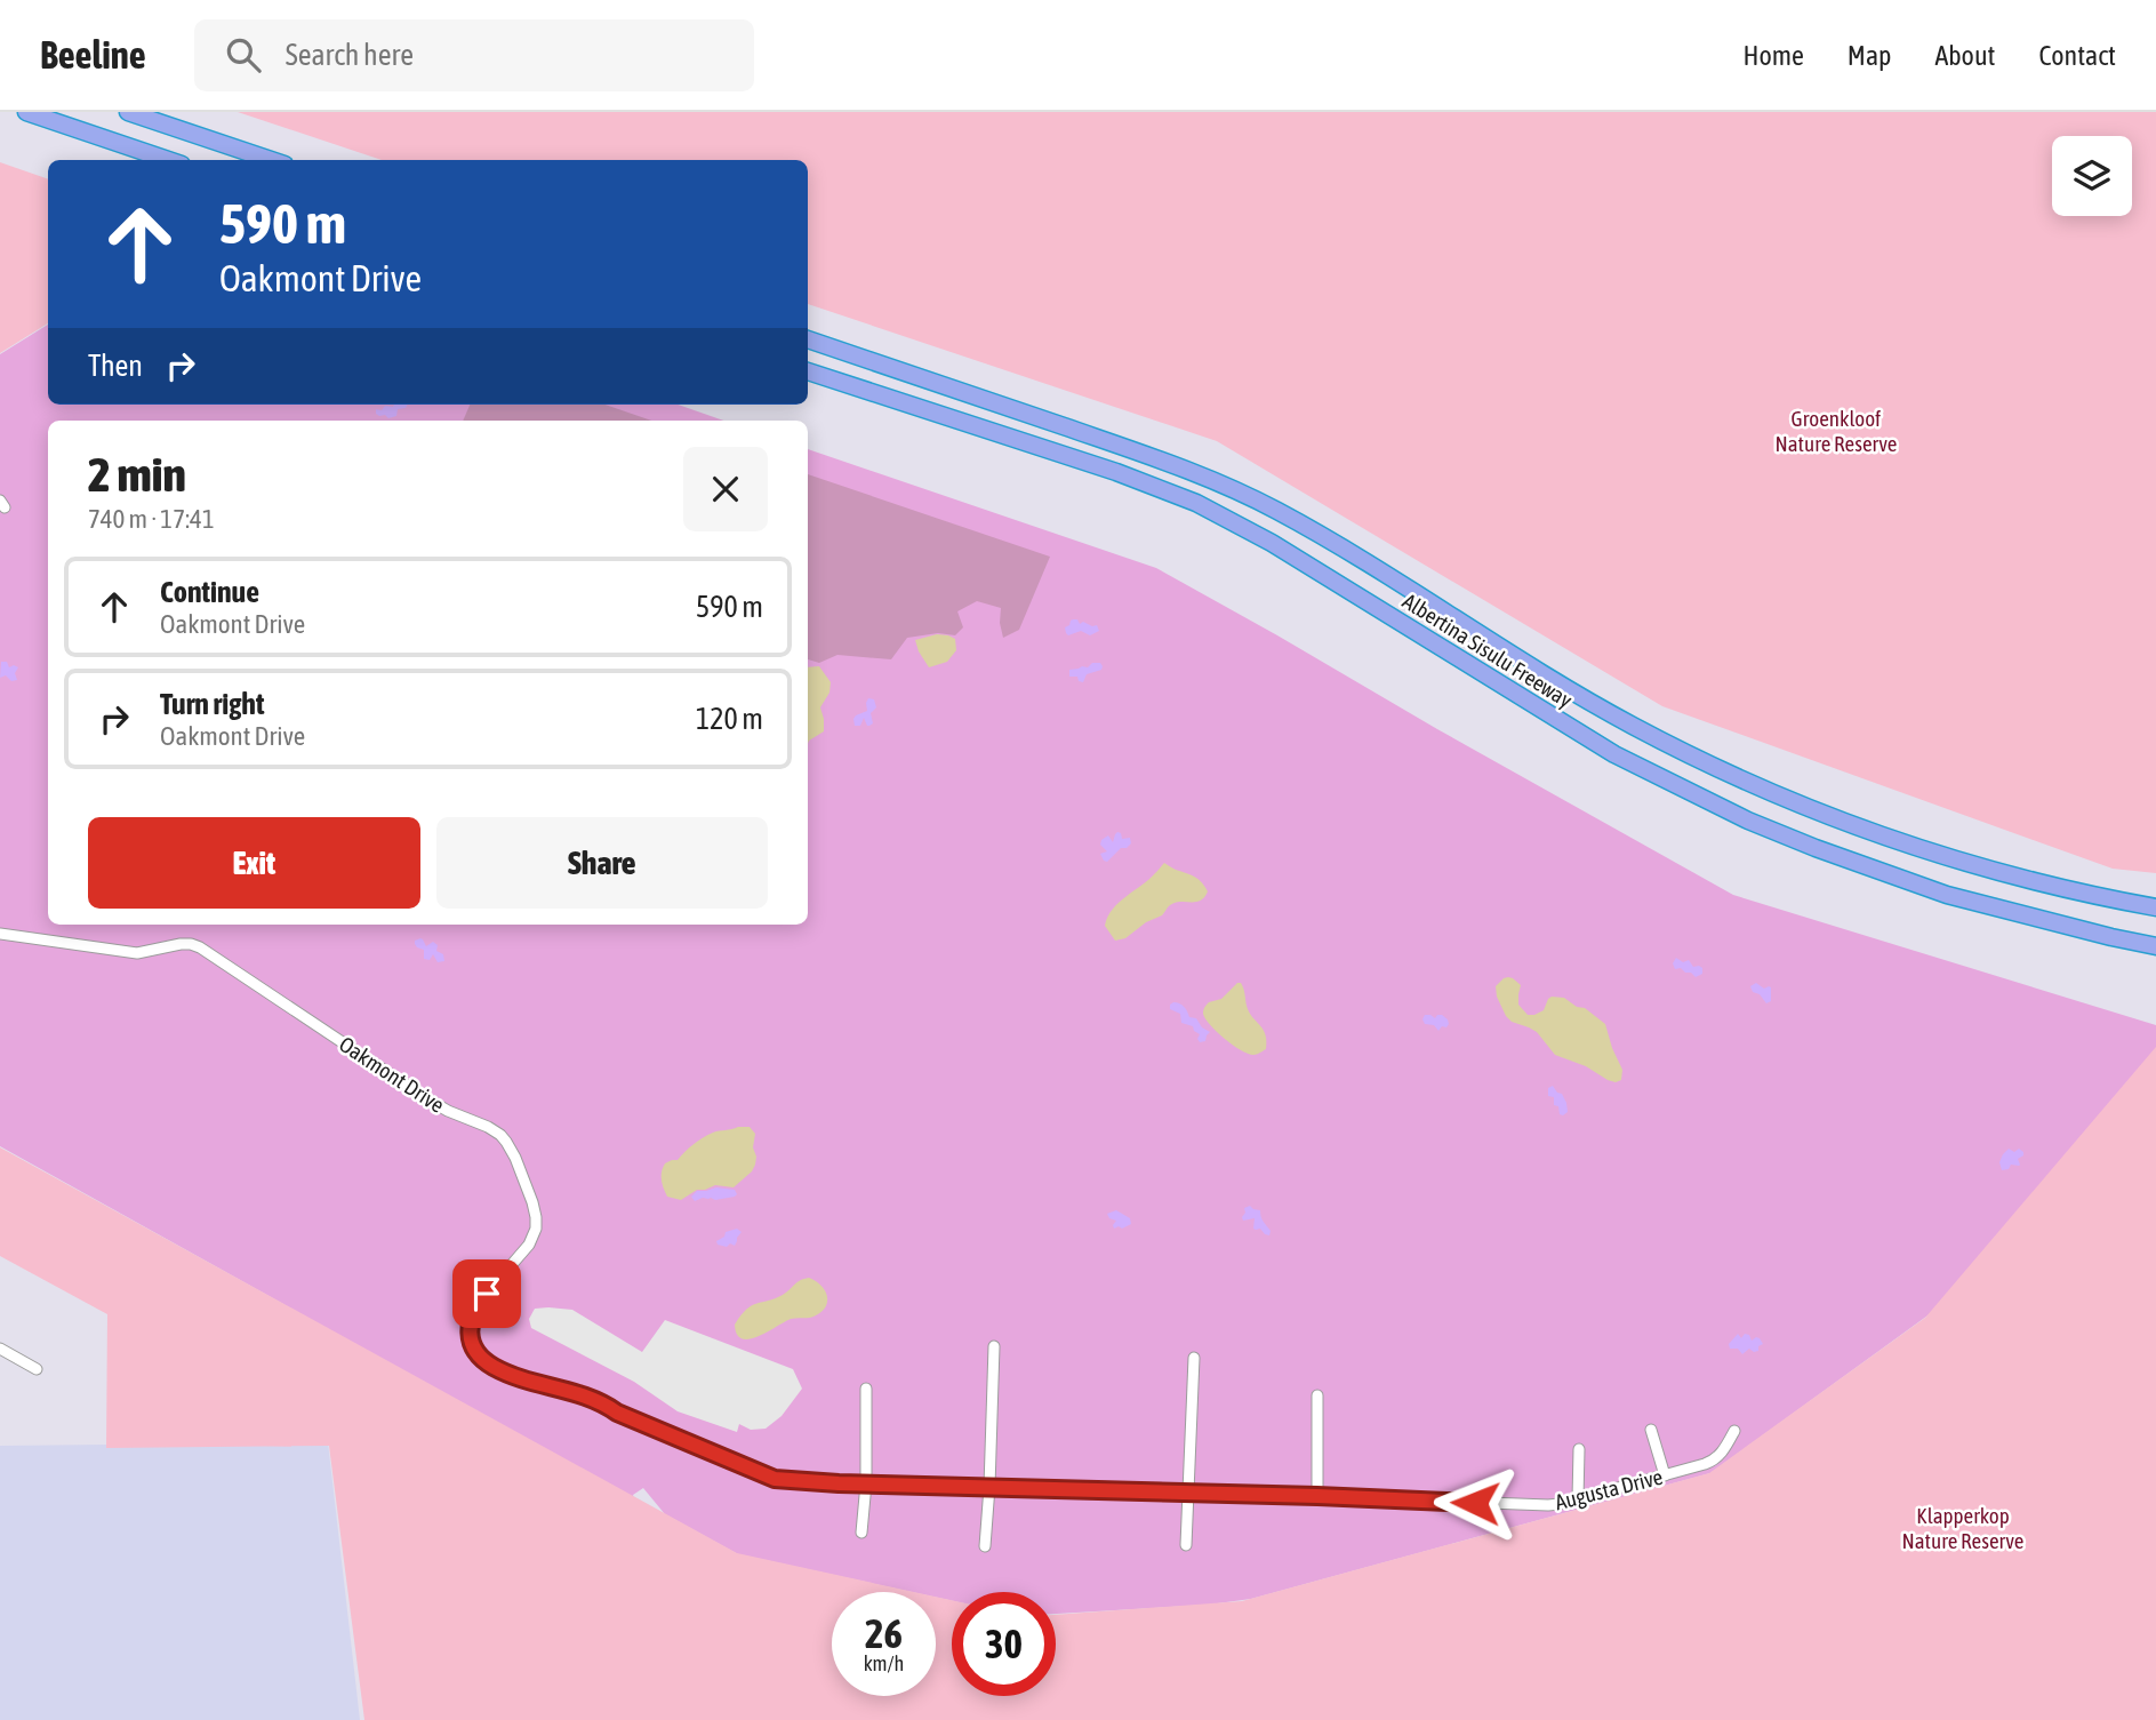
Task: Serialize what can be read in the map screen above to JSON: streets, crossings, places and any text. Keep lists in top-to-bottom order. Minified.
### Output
{"streets":{"highway":["Albertina Sisulu Freeway"],"street":["Oakmont Drive","Augusta Drive"]},"crossings":[["Oakmont Drive","Augusta Drive"]],"parks":["Groenkloof Nature Reserve","Klapperkop Nature Reserve"],"page":{"header":"Beeline","search":"Search here","nav":["Home","Map","About","Contact"],"turn":["590 m","Oakmont Drive"],"then":"Then","heading":["2 min","740 m · 17:41"],"list":[{"name":"Continue","note":"Oakmont Drive","value":"590 m"},{"name":"Turn right","note":"Oakmont Drive","value":"120 m"}],"buttons":["Exit","Share"],"speed":"26 km/h","limit":"30"}}
